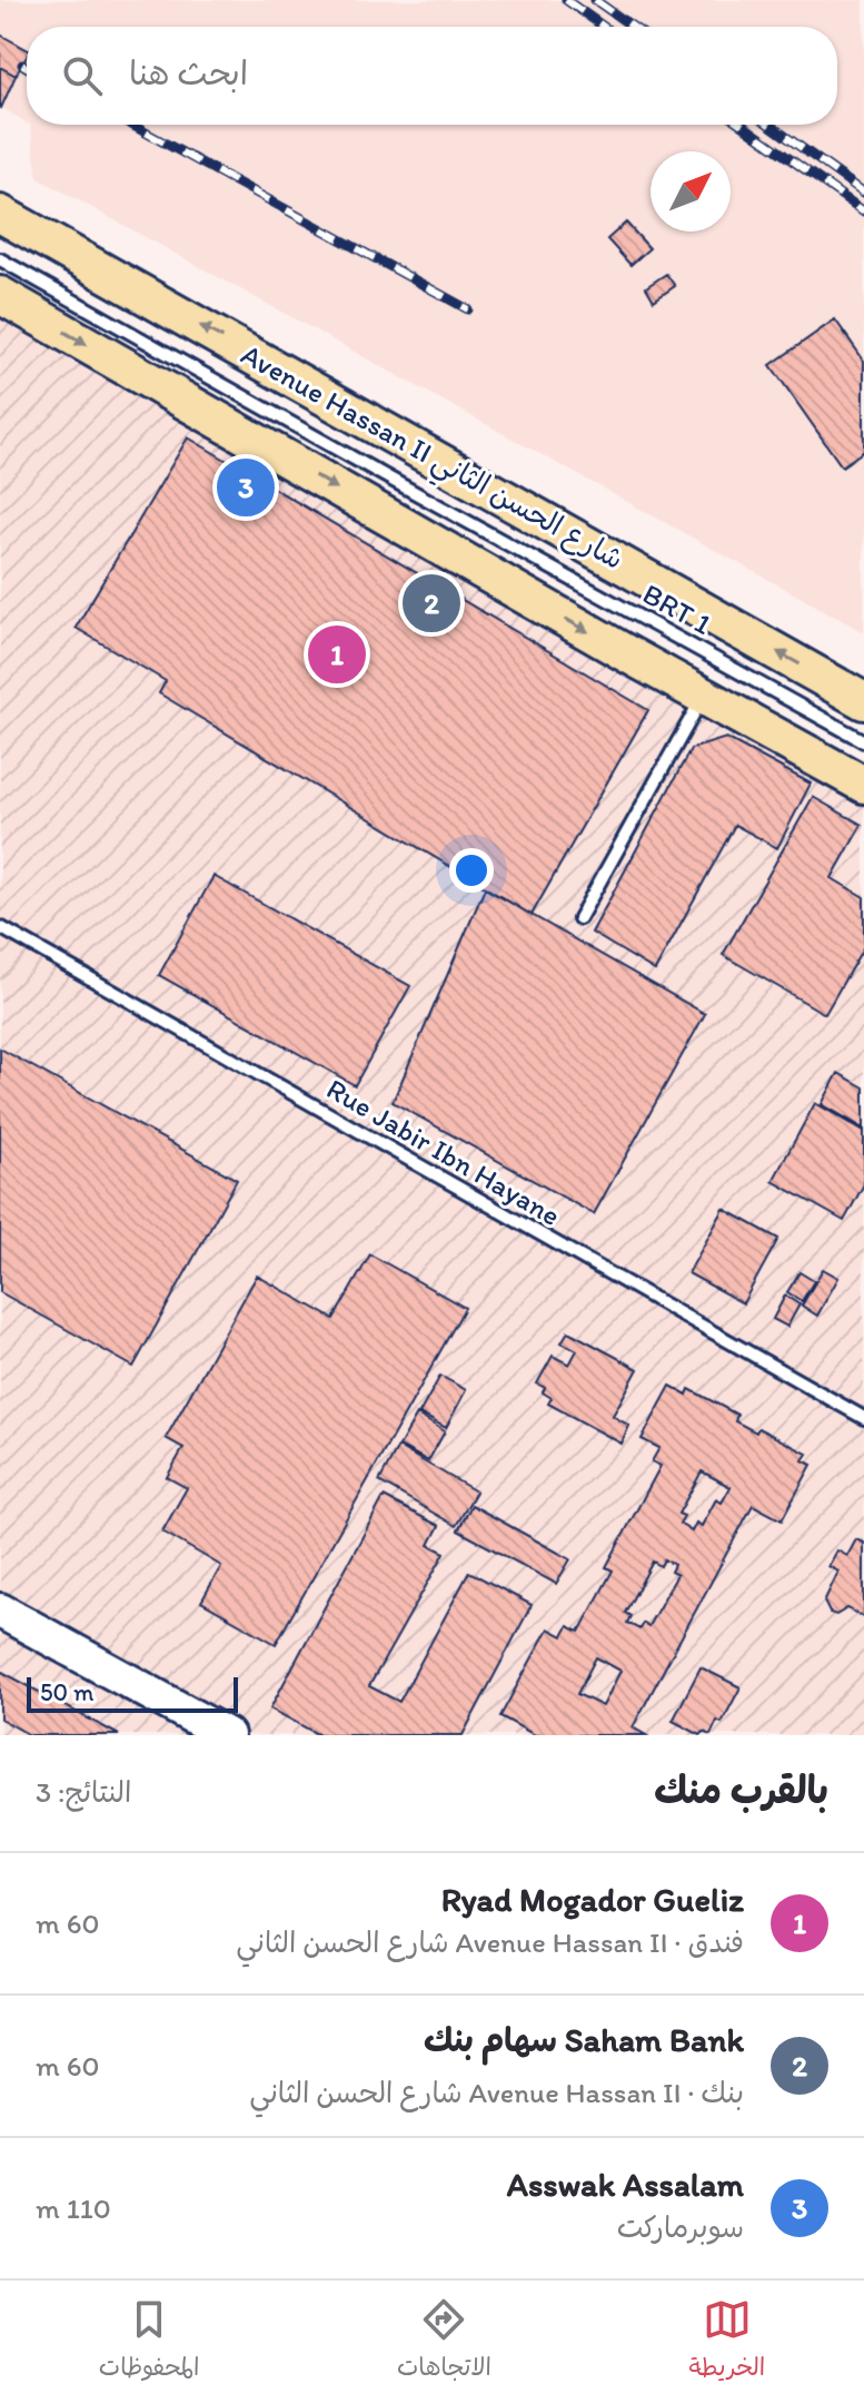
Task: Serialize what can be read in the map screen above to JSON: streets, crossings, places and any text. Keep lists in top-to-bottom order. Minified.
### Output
{"streets":{"main road":["Avenue Hassan II شارع الحسن الثاني"],"lane":["BRT 1","Rue Jabir Ibn Hayane"]},"scale_bar":"50 m","north":"top right","page":{"search":"ابحث هنا","pins":["3","2","1"],"scale":"50 m","heading":["بالقرب منك","النتائج: 3"],"list":[{"mark":"1","name":"Ryad Mogador Gueliz","note":"فندق · Avenue Hassan II شارع الحسن الثاني","value":"60 m"},{"mark":"2","name":"Saham Bank سهام بنك","note":"بنك · Avenue Hassan II شارع الحسن الثاني","value":"60 m"},{"mark":"3","name":"Asswak Assalam","note":"سوبرماركت","value":"110 m"}],"nav":["الخريطة","الاتجاهات","المحفوظات"]}}
